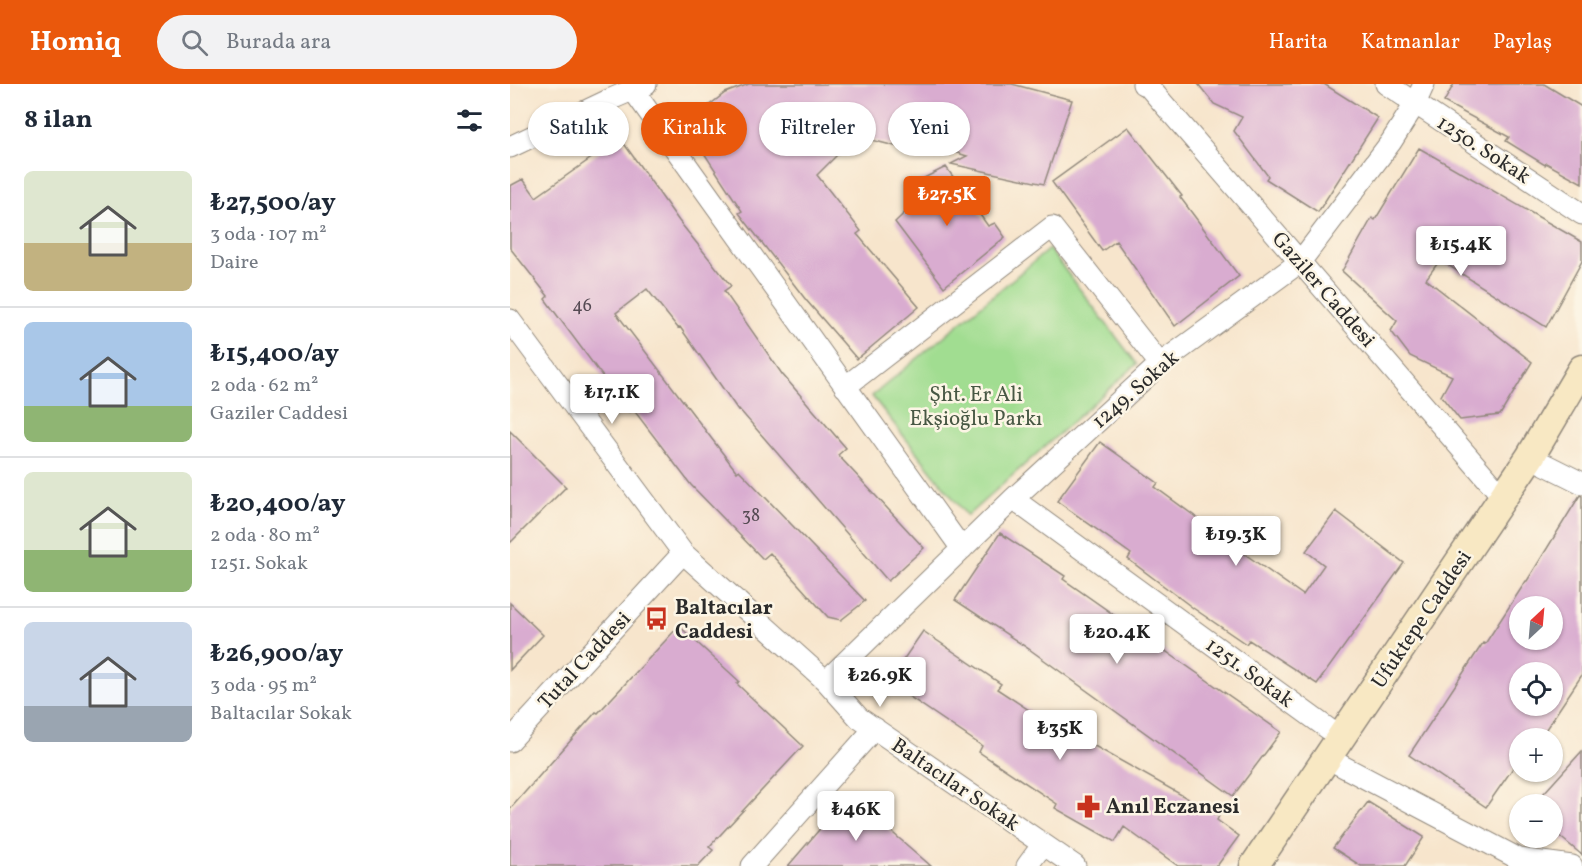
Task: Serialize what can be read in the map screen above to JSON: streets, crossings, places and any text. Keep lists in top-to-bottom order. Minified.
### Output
{"streets":{"street":["1250. Sokak","Gaziler Caddesi","1249. Sokak","Ufuktepe Caddesi","Tutal Caddesi","1251. Sokak","Baltacılar Sokak"]},"crossings":[["1250. Sokak","1249. Sokak"],["Gaziler Caddesi","1249. Sokak"],["Gaziler Caddesi","Ufuktepe Caddesi"],["1249. Sokak","1251. Sokak"],["1249. Sokak","Baltacılar Sokak"],["Ufuktepe Caddesi","1251. Sokak"],["Tutal Caddesi","Baltacılar Sokak"]],"parks":["Şht. Er Ali Ekşioğlu Parkı"],"places":{"bus stop":["Baltacılar Caddesi"],"pharmacy":["Anıl Eczanesi"]},"house_numbers":["46","38"],"north":"top right","page":{"header":"Homiq","search":"Burada ara","nav":["Harita","Katmanlar","Paylaş"],"heading":"8 ilan","chip":["Satılık","Kiralık","Filtreler","Yeni"],"list":[{"name":"₺27,500/ay","note":"3 oda · 107 m² · Daire"},{"name":"₺15,400/ay","note":"2 oda · 62 m² · Gaziler Caddesi"},{"name":"₺20,400/ay","note":"2 oda · 80 m² · 1251. Sokak"},{"name":"₺26,900/ay","note":"3 oda · 95 m² · Baltacılar Sokak"}],"price":["₺27.5K","₺15.4K","₺17.1K","₺19.3K","₺20.4K","₺26.9K","₺35K","₺46K"],"map_buttons":["+","−"]}}
